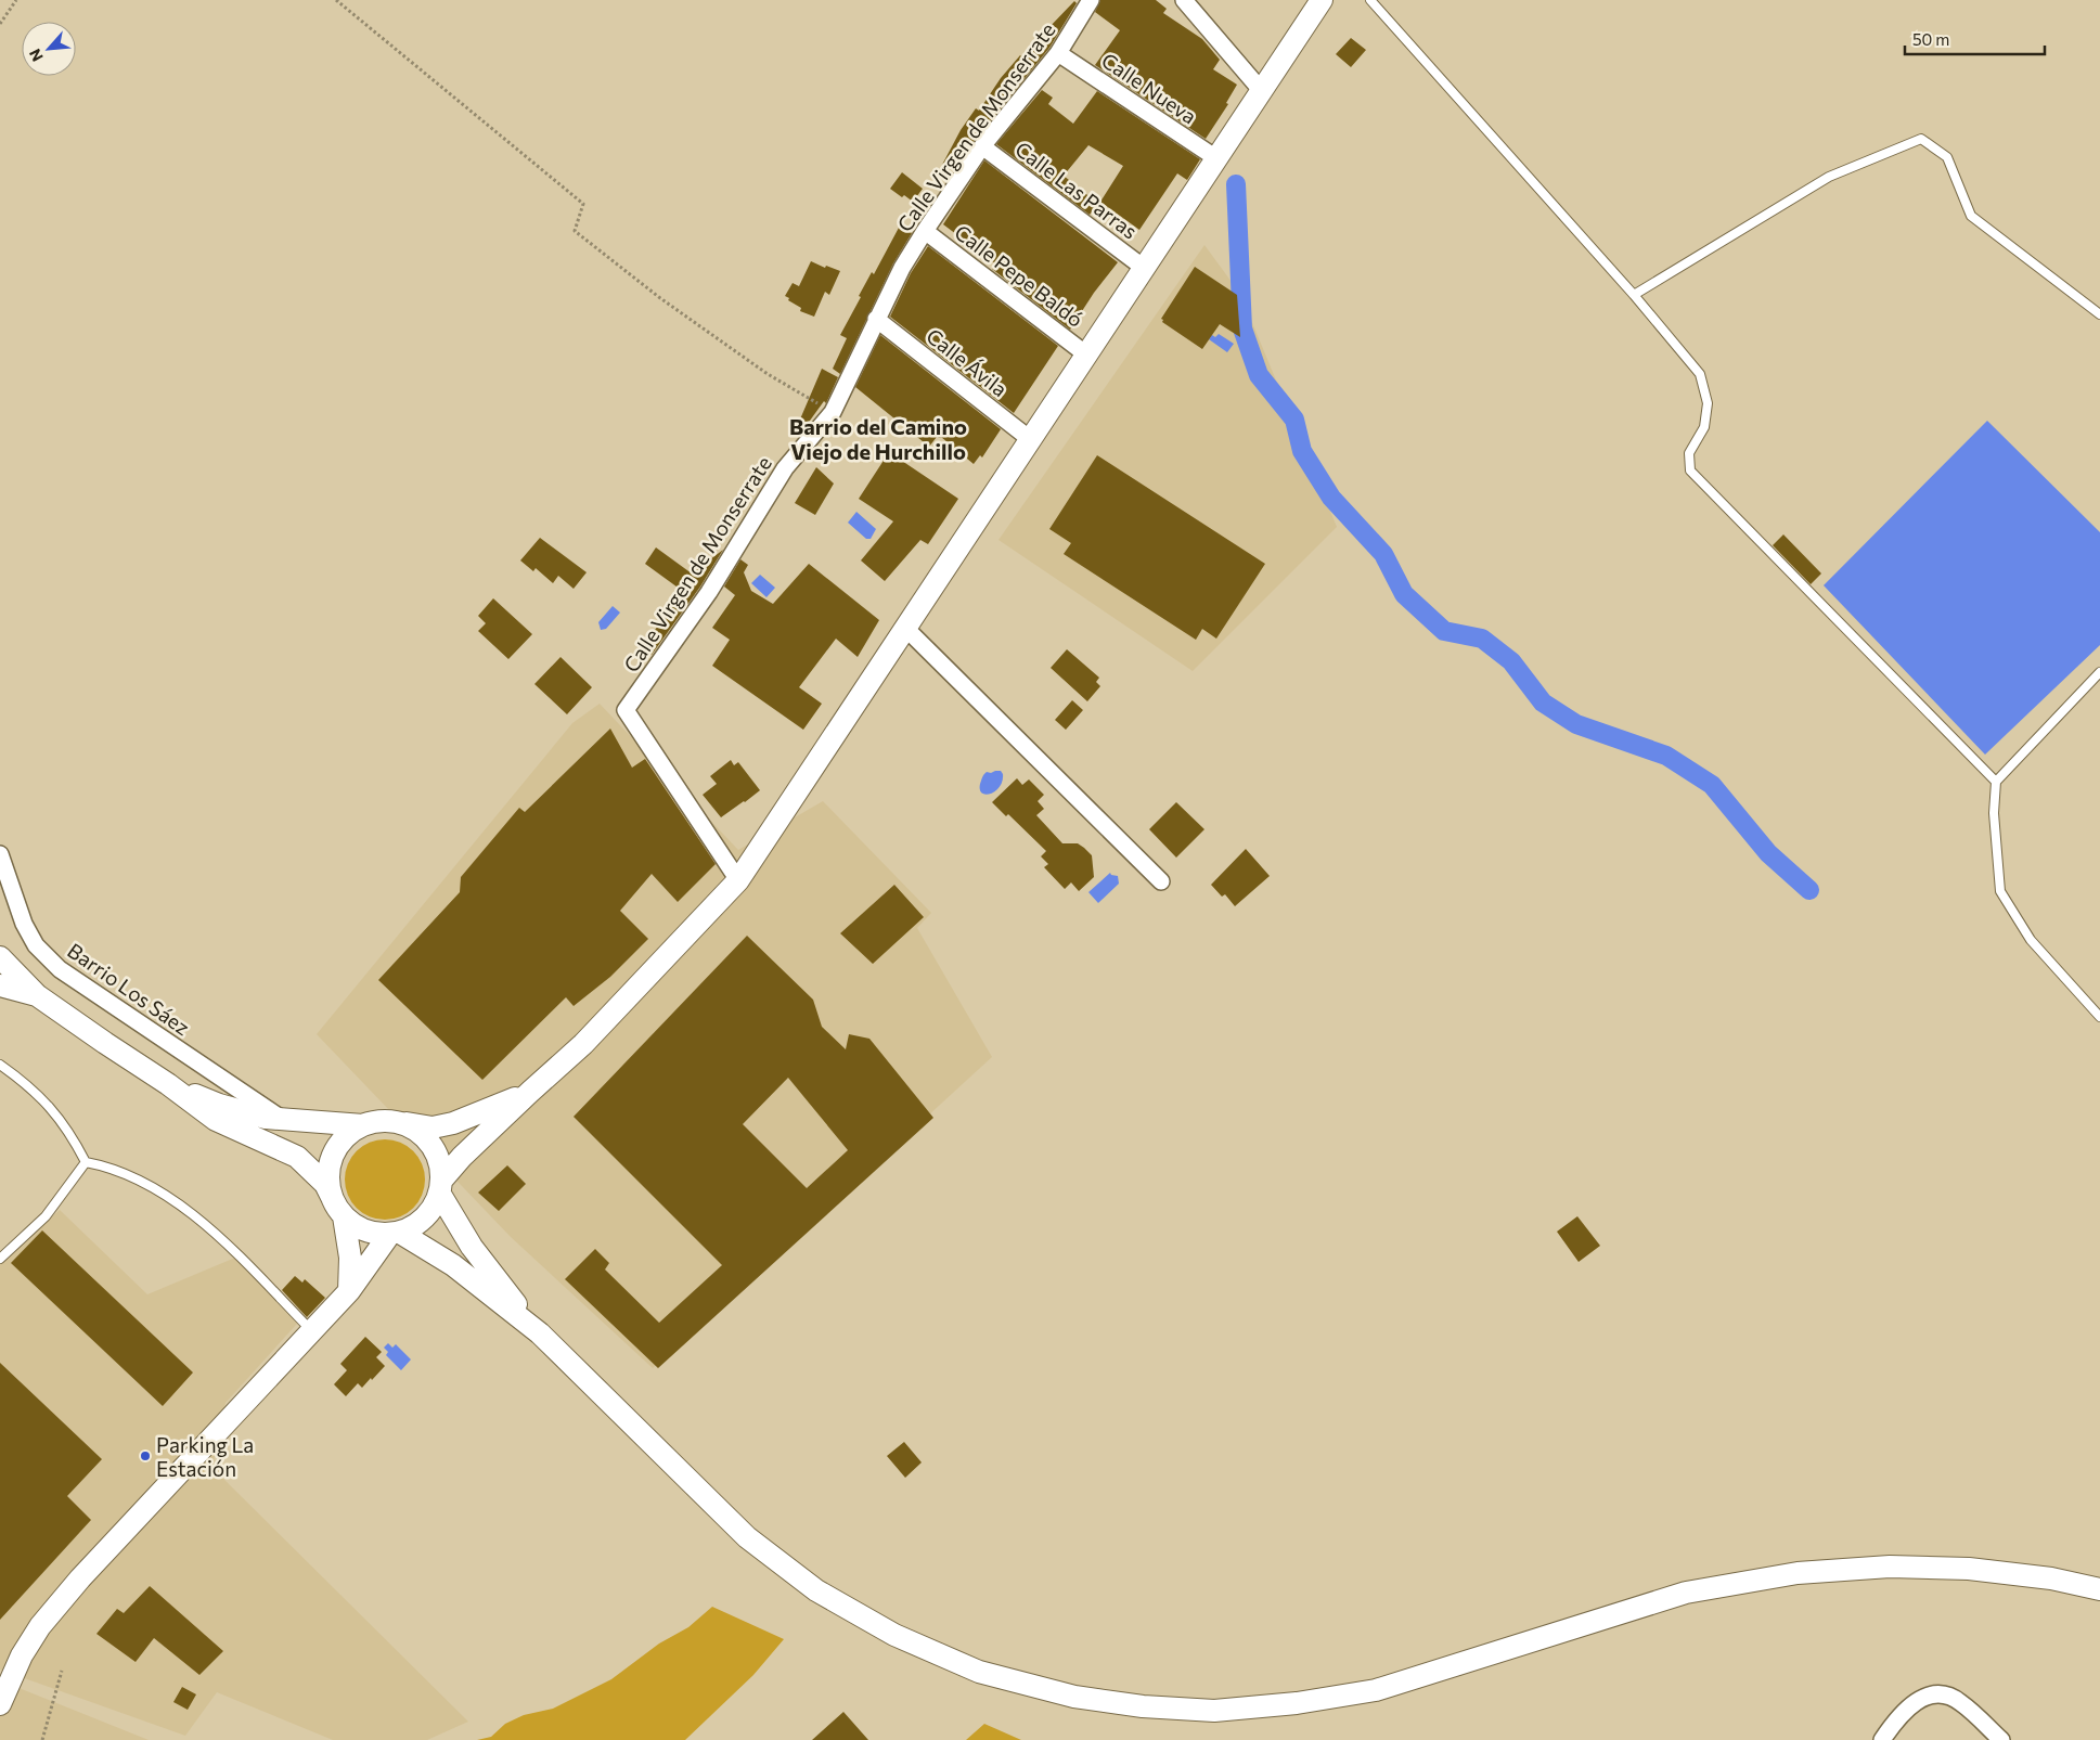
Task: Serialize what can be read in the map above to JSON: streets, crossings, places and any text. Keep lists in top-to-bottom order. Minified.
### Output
{"streets":{"street":["Calle Nueva","Calle Virgen de Monserrate","Calle Las Parras","Calle Pepe Baldó","Calle Ávila","Barrio Los Sáez"]},"crossings":[["Calle Nueva","Calle Virgen de Monserrate"],["Calle Virgen de Monserrate","Calle Las Parras"],["Calle Virgen de Monserrate","Calle Pepe Baldó"],["Calle Virgen de Monserrate","Calle Ávila"]],"districts":["Barrio del Camino Viejo de Hurchillo"],"places":["Parking La Estación"],"scale_bar":"50 m","north":"bottom left"}
